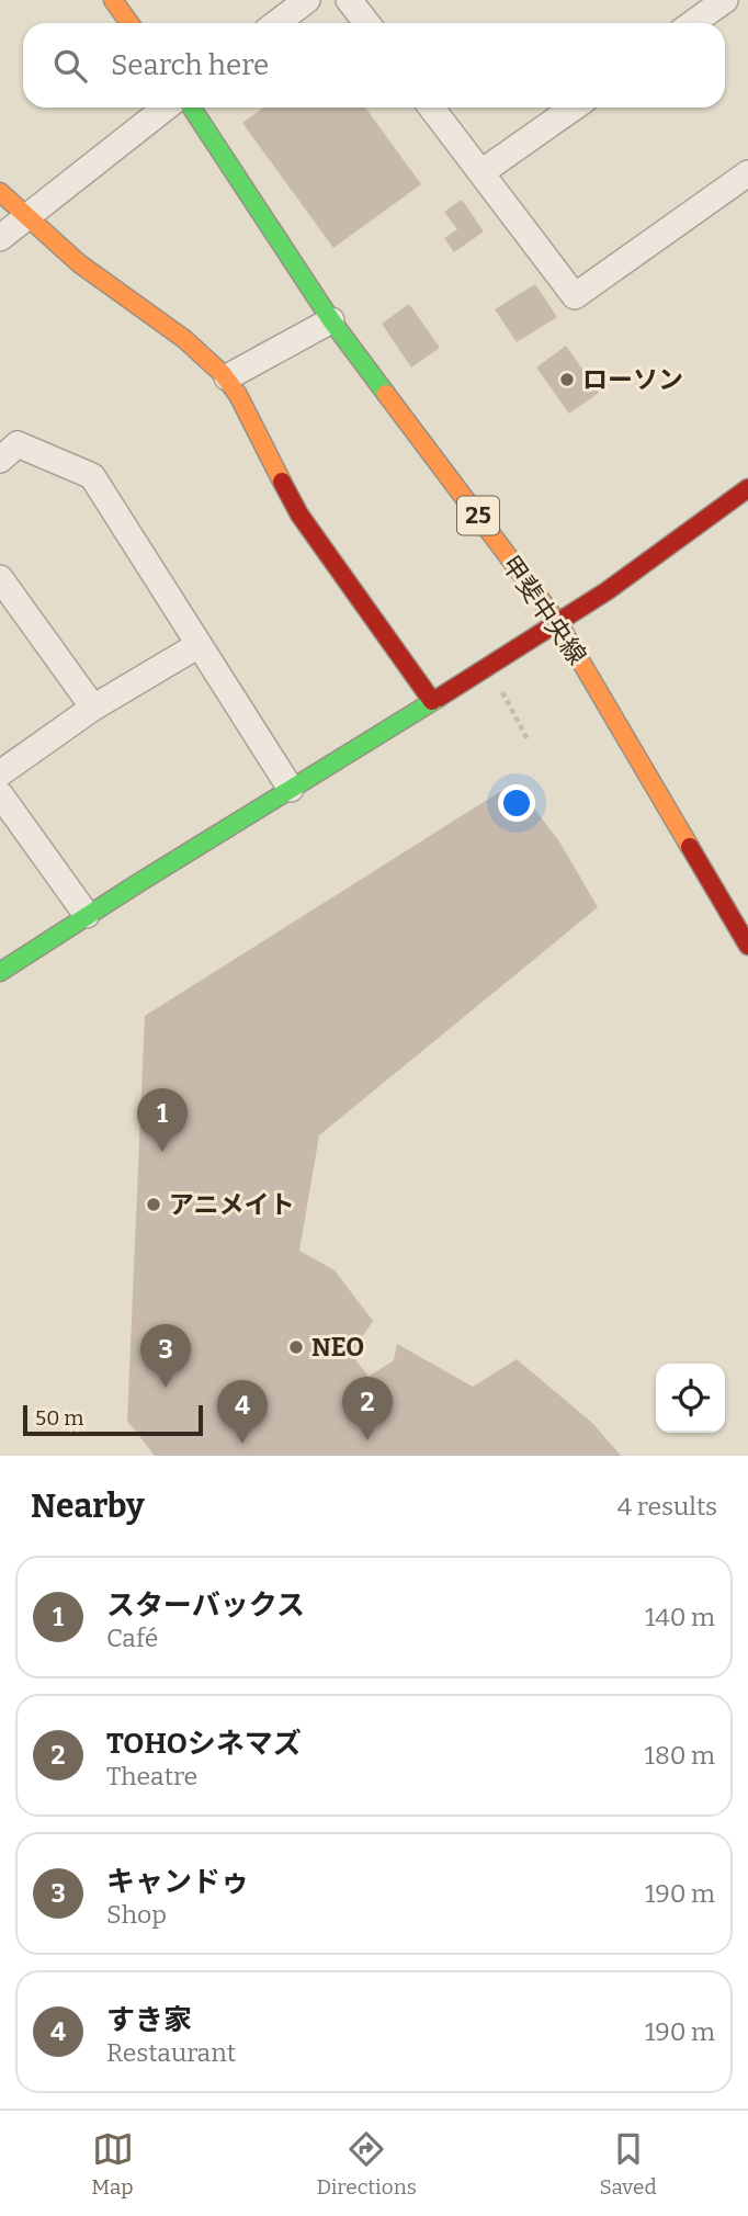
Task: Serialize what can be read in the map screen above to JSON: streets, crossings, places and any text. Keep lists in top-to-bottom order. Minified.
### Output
{"streets":{"street":["25","甲斐中央線"]},"places":["ローソン","アニメイト","NEO"],"scale_bar":"50 m","page":{"search":"Search here","pins":["1","3","2","4"],"scale":"50 m","heading":["Nearby","4 results"],"list":[{"mark":"1","name":"スターバックス","note":"Café","value":"140 m"},{"mark":"2","name":"TOHOシネマズ","note":"Theatre","value":"180 m"},{"mark":"3","name":"キャンドゥ","note":"Shop","value":"190 m"},{"mark":"4","name":"すき家","note":"Restaurant","value":"190 m"}],"nav":["Map","Directions","Saved"]}}
